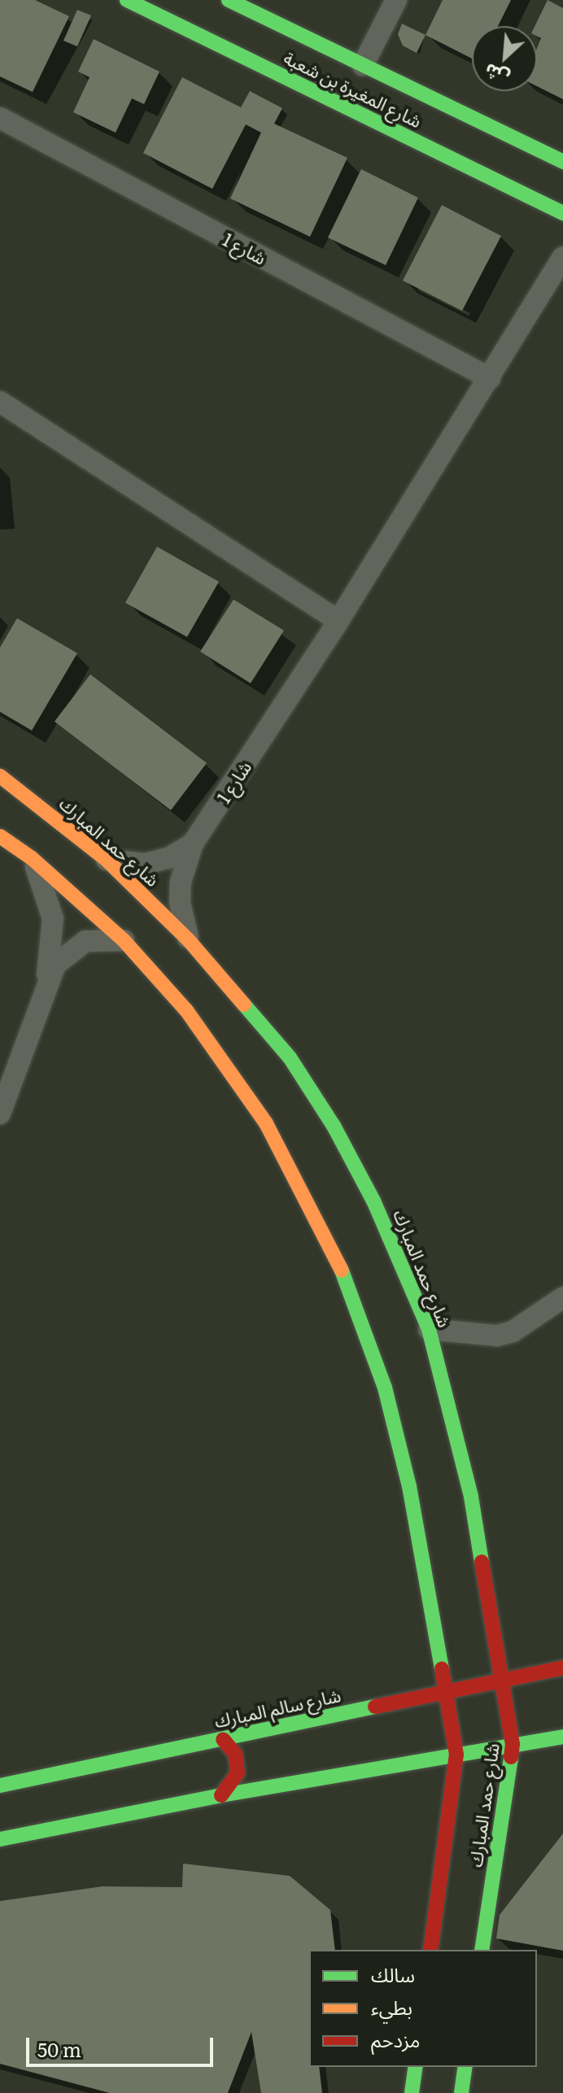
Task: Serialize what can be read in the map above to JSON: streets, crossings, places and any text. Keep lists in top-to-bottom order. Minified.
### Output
{"streets":{"main road":["شارع المغيرة بن شعبة","شارع حمد المبارك","شارع سالم المبارك"],"street":["شارع 1"]},"crossings":[["شارع 1","شارع حمد المبارك"],["شارع حمد المبارك","شارع سالم المبارك"]],"legend":["سالك","بطيء","مزدحم"],"scale_bar":"50 m","north":"bottom left"}
